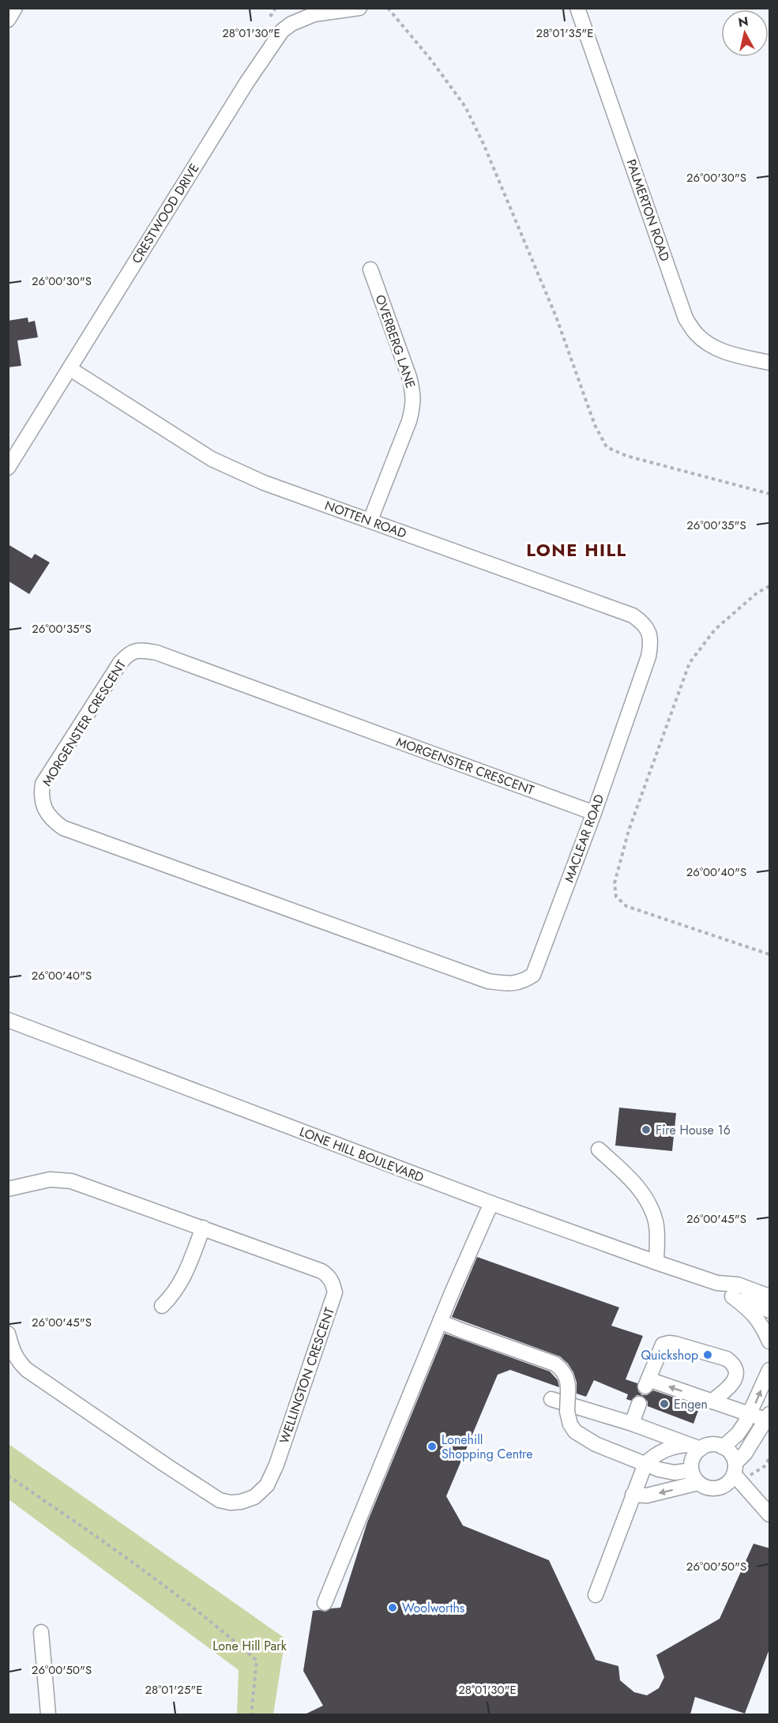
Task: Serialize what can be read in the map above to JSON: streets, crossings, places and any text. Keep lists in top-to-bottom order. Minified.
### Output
{"streets":{"street":["PALMERTON ROAD","CRESTWOOD DRIVE","OVERBERG LANE","NOTTEN ROAD","MORGENSTER CRESCENT","MACLEAR ROAD","LONE HILL BOULEVARD","WELLINGTON CRESCENT"]},"crossings":[["CRESTWOOD DRIVE","NOTTEN ROAD"],["OVERBERG LANE","NOTTEN ROAD"],["NOTTEN ROAD","MACLEAR ROAD"],["MORGENSTER CRESCENT","MACLEAR ROAD"]],"districts":["LONE HILL"],"parks":["Lone Hill Park"],"places":["Fire House 16","Quickshop","Engen","Lonehill Shopping Centre","Woolworths"],"north":"top","coordinates":["28°01'30\"E","28°01'35\"E","26°00'30\"S","26°00'35\"S","26°00'40\"S","26°00'45\"S","26°00'50\"S","28°01'25\"E"]}
